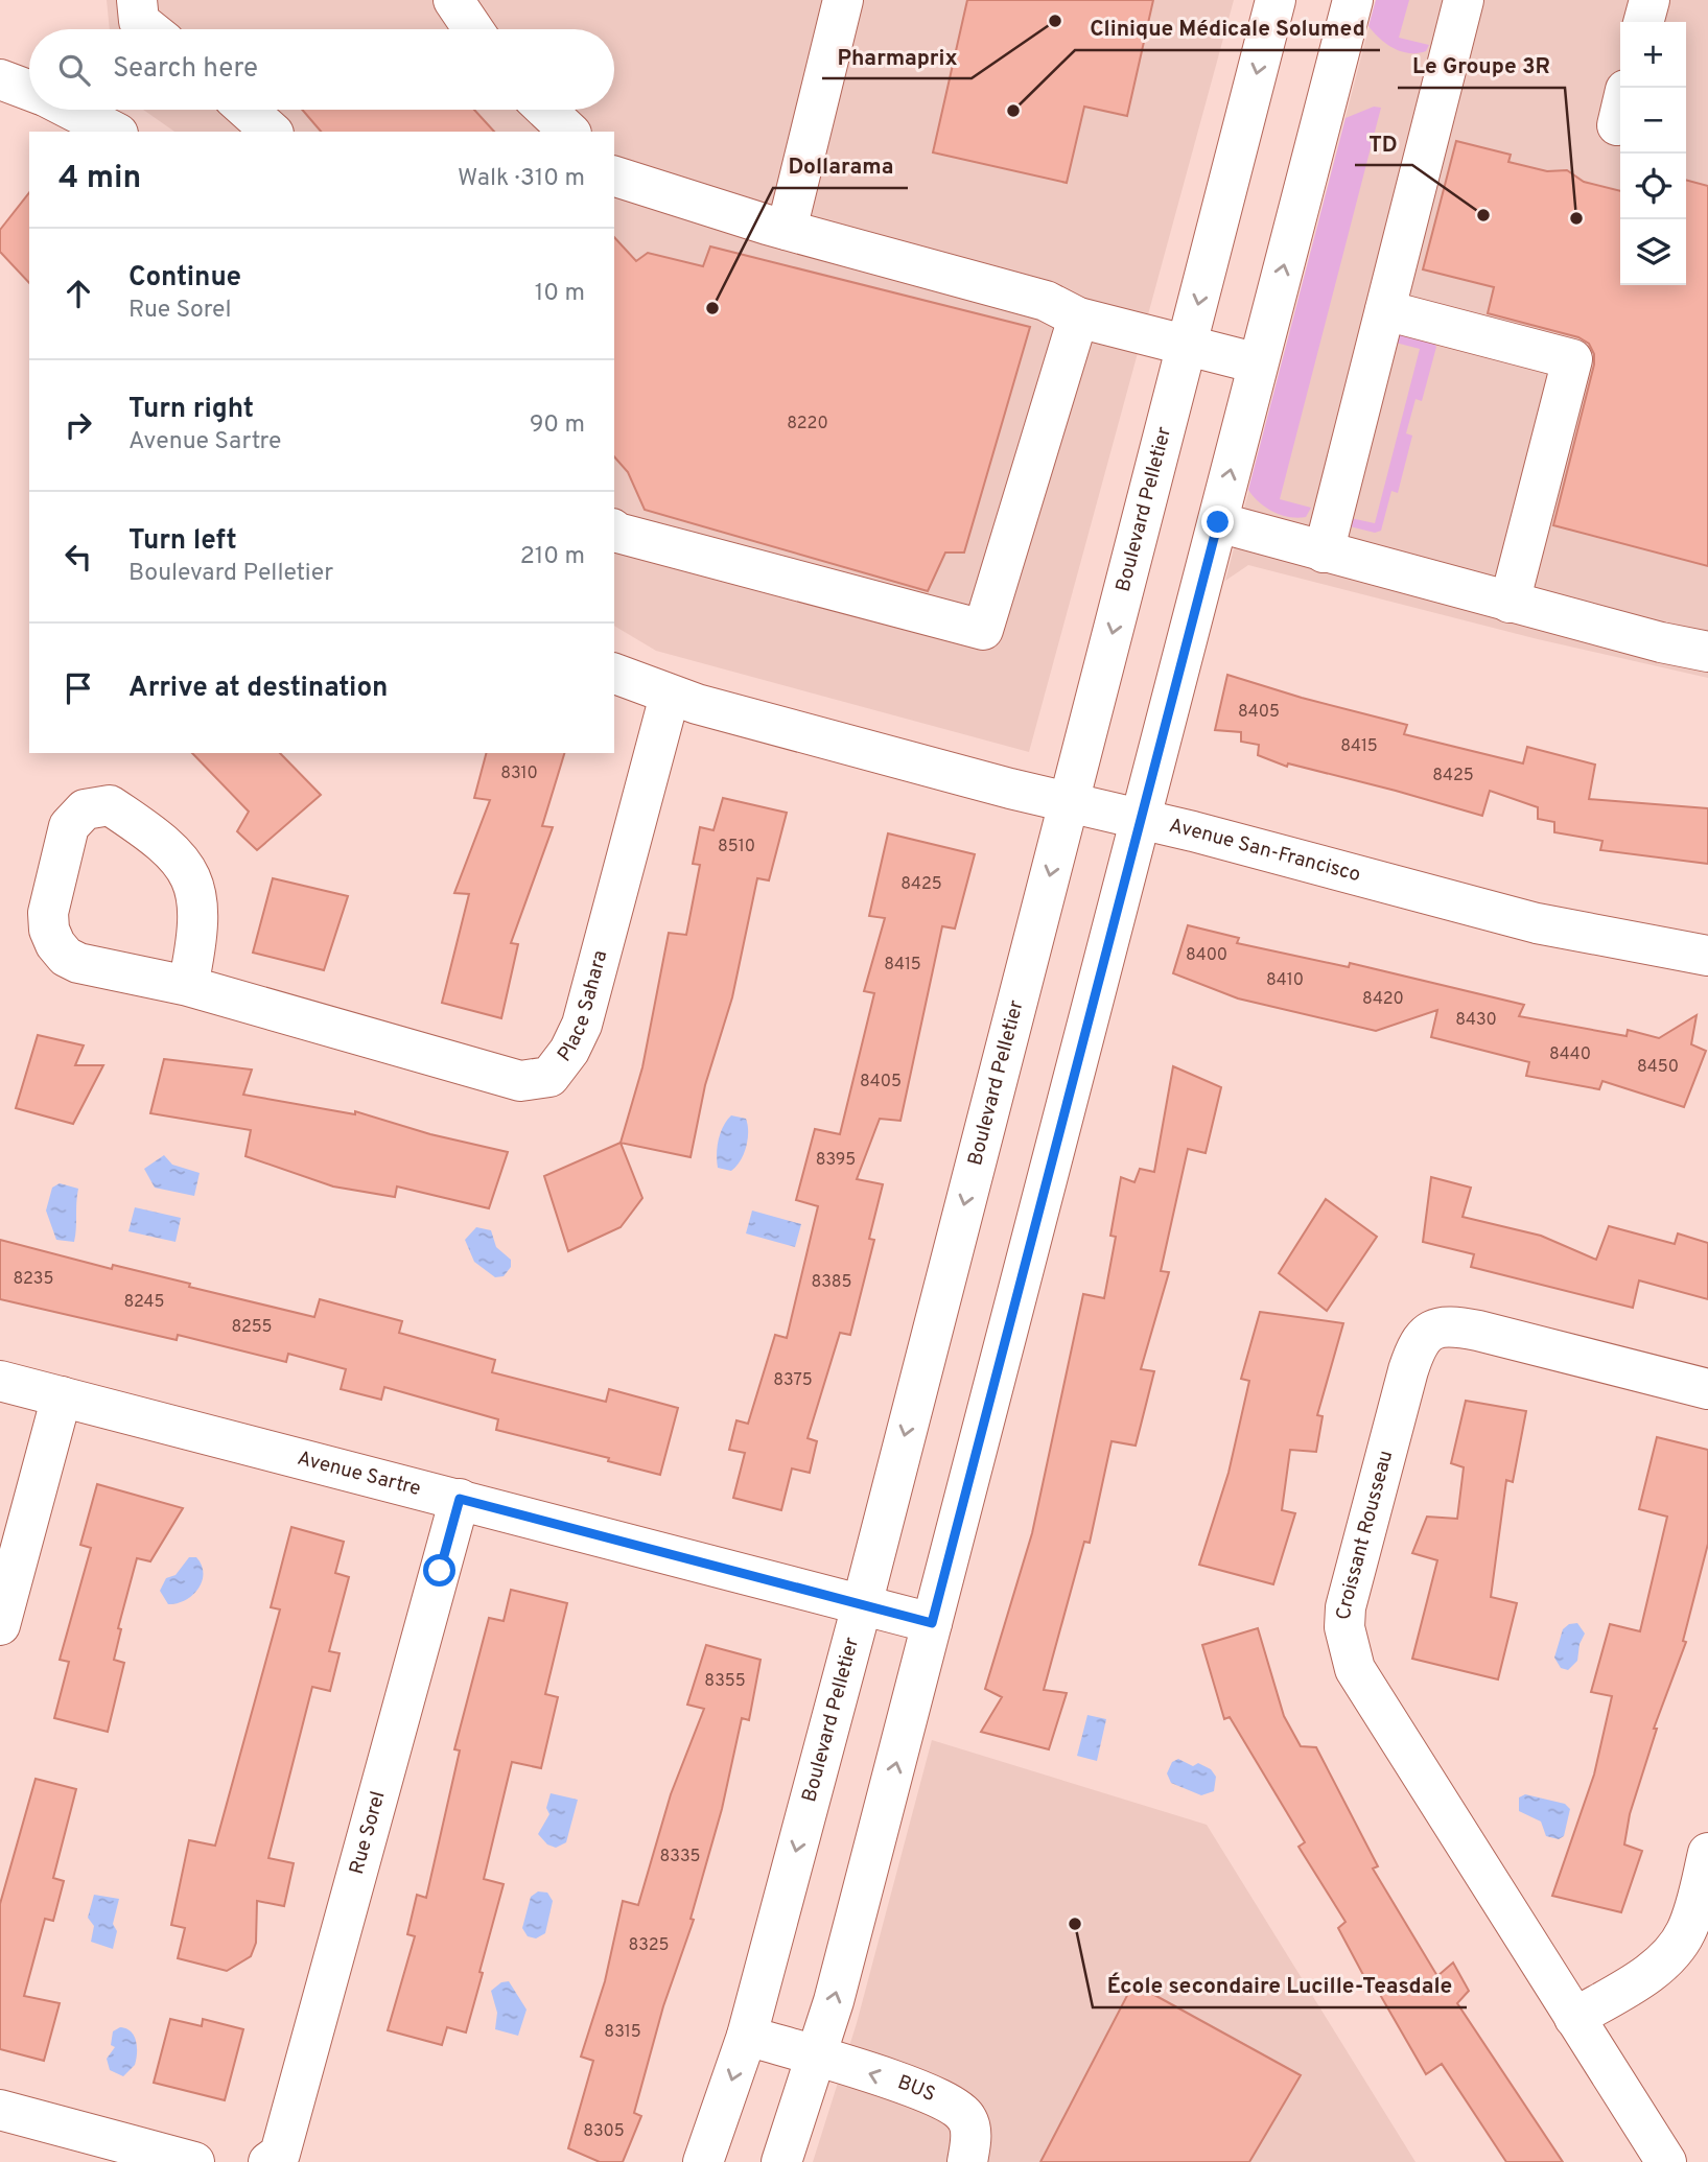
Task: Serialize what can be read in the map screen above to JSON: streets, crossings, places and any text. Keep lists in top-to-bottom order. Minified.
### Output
{"streets":{"street":["Boulevard Pelletier","Avenue San-Francisco","Place Sahara","Avenue Sartre","Croissant Rousseau","Rue Sorel","BUS"]},"crossings":[["Boulevard Pelletier","Avenue San-Francisco"],["Boulevard Pelletier","Avenue Sartre"],["Boulevard Pelletier","BUS"],["Avenue San-Francisco","Place Sahara"],["Avenue Sartre","Rue Sorel"]],"one_way":["BUS"],"places":["Pharmaprix","Clinique Médicale Solumed","TD","Le Groupe 3R","Dollarama","École secondaire Lucille-Teasdale"],"house_numbers":["8220","8405","8415","8310","8425","8510","8425","8400","8415","8410","8420","8430","8440","8450","8405","8395","8235","8385","8245","8255","8375","8355","8335","8325","8315","8305"],"page":{"map_buttons":["+","−"],"search":"Search here","heading":["4 min","Walk · 310 m"],"list":[["Continue","Rue Sorel","10 m"],["Turn right","Avenue Sartre","90 m"],["Turn left","Boulevard Pelletier","210 m"],"Arrive at destination"]}}
